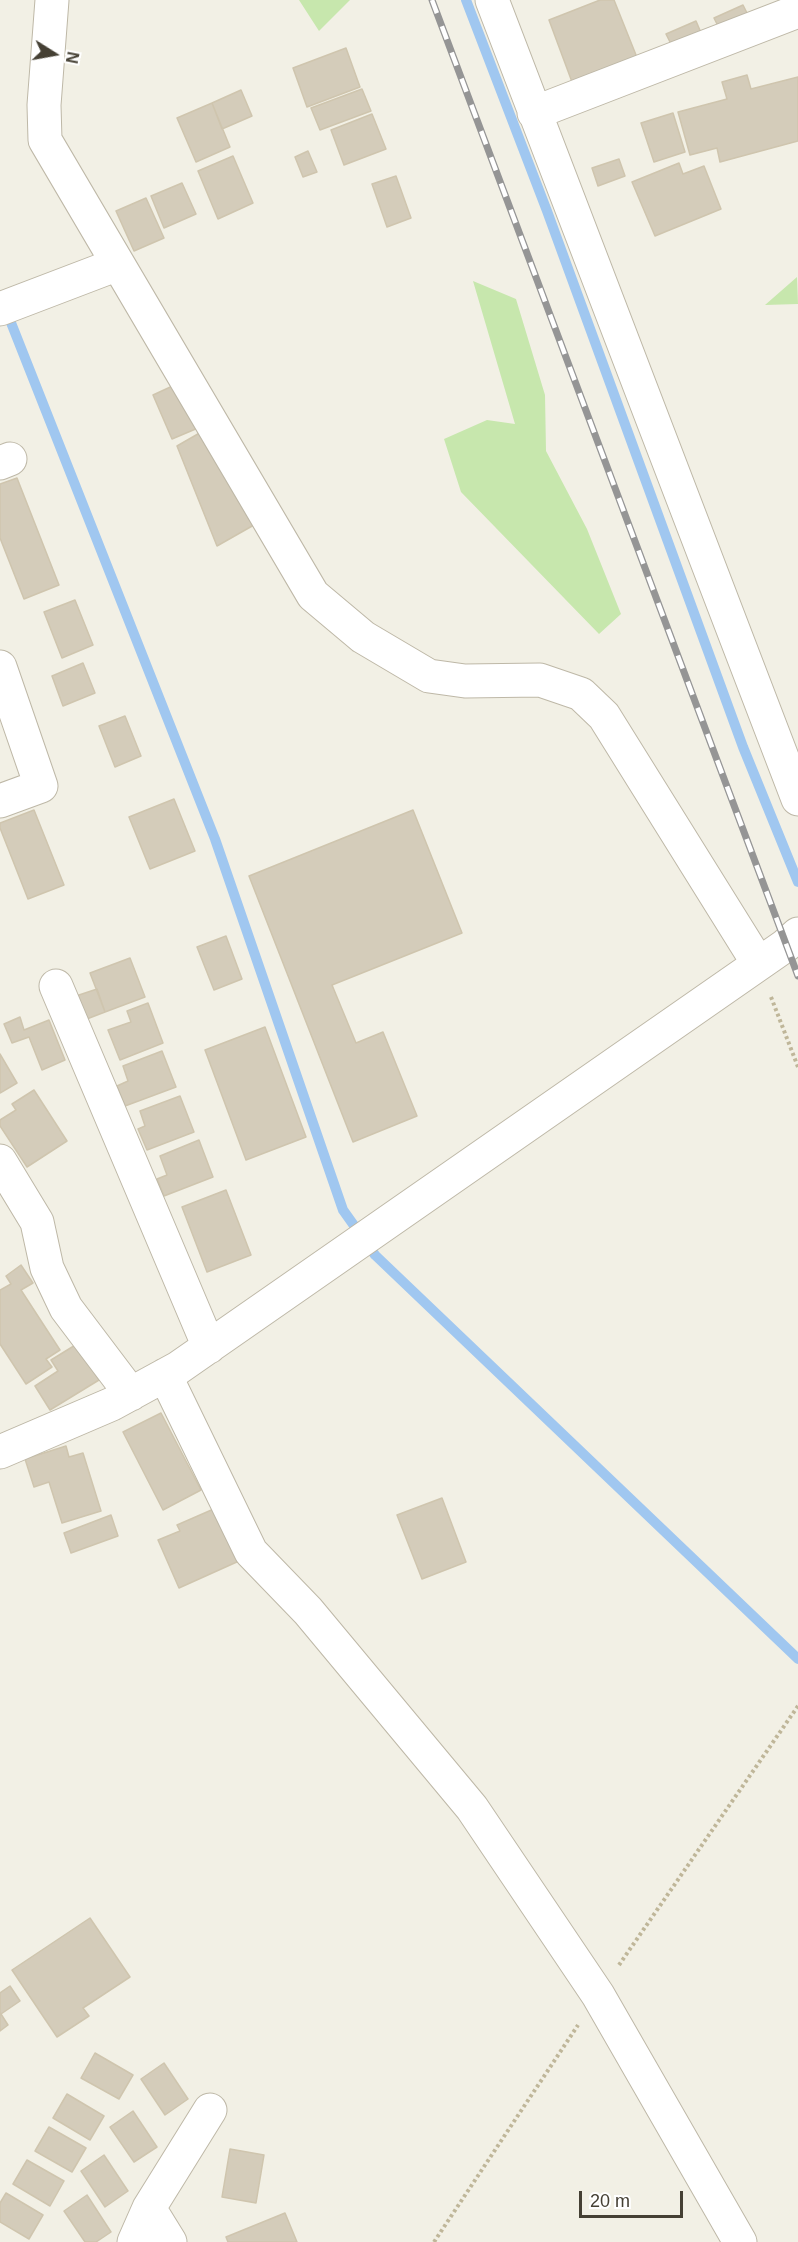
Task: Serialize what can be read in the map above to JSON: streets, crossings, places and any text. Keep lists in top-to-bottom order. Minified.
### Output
{"scale_bar":"20 m","north":"right"}
